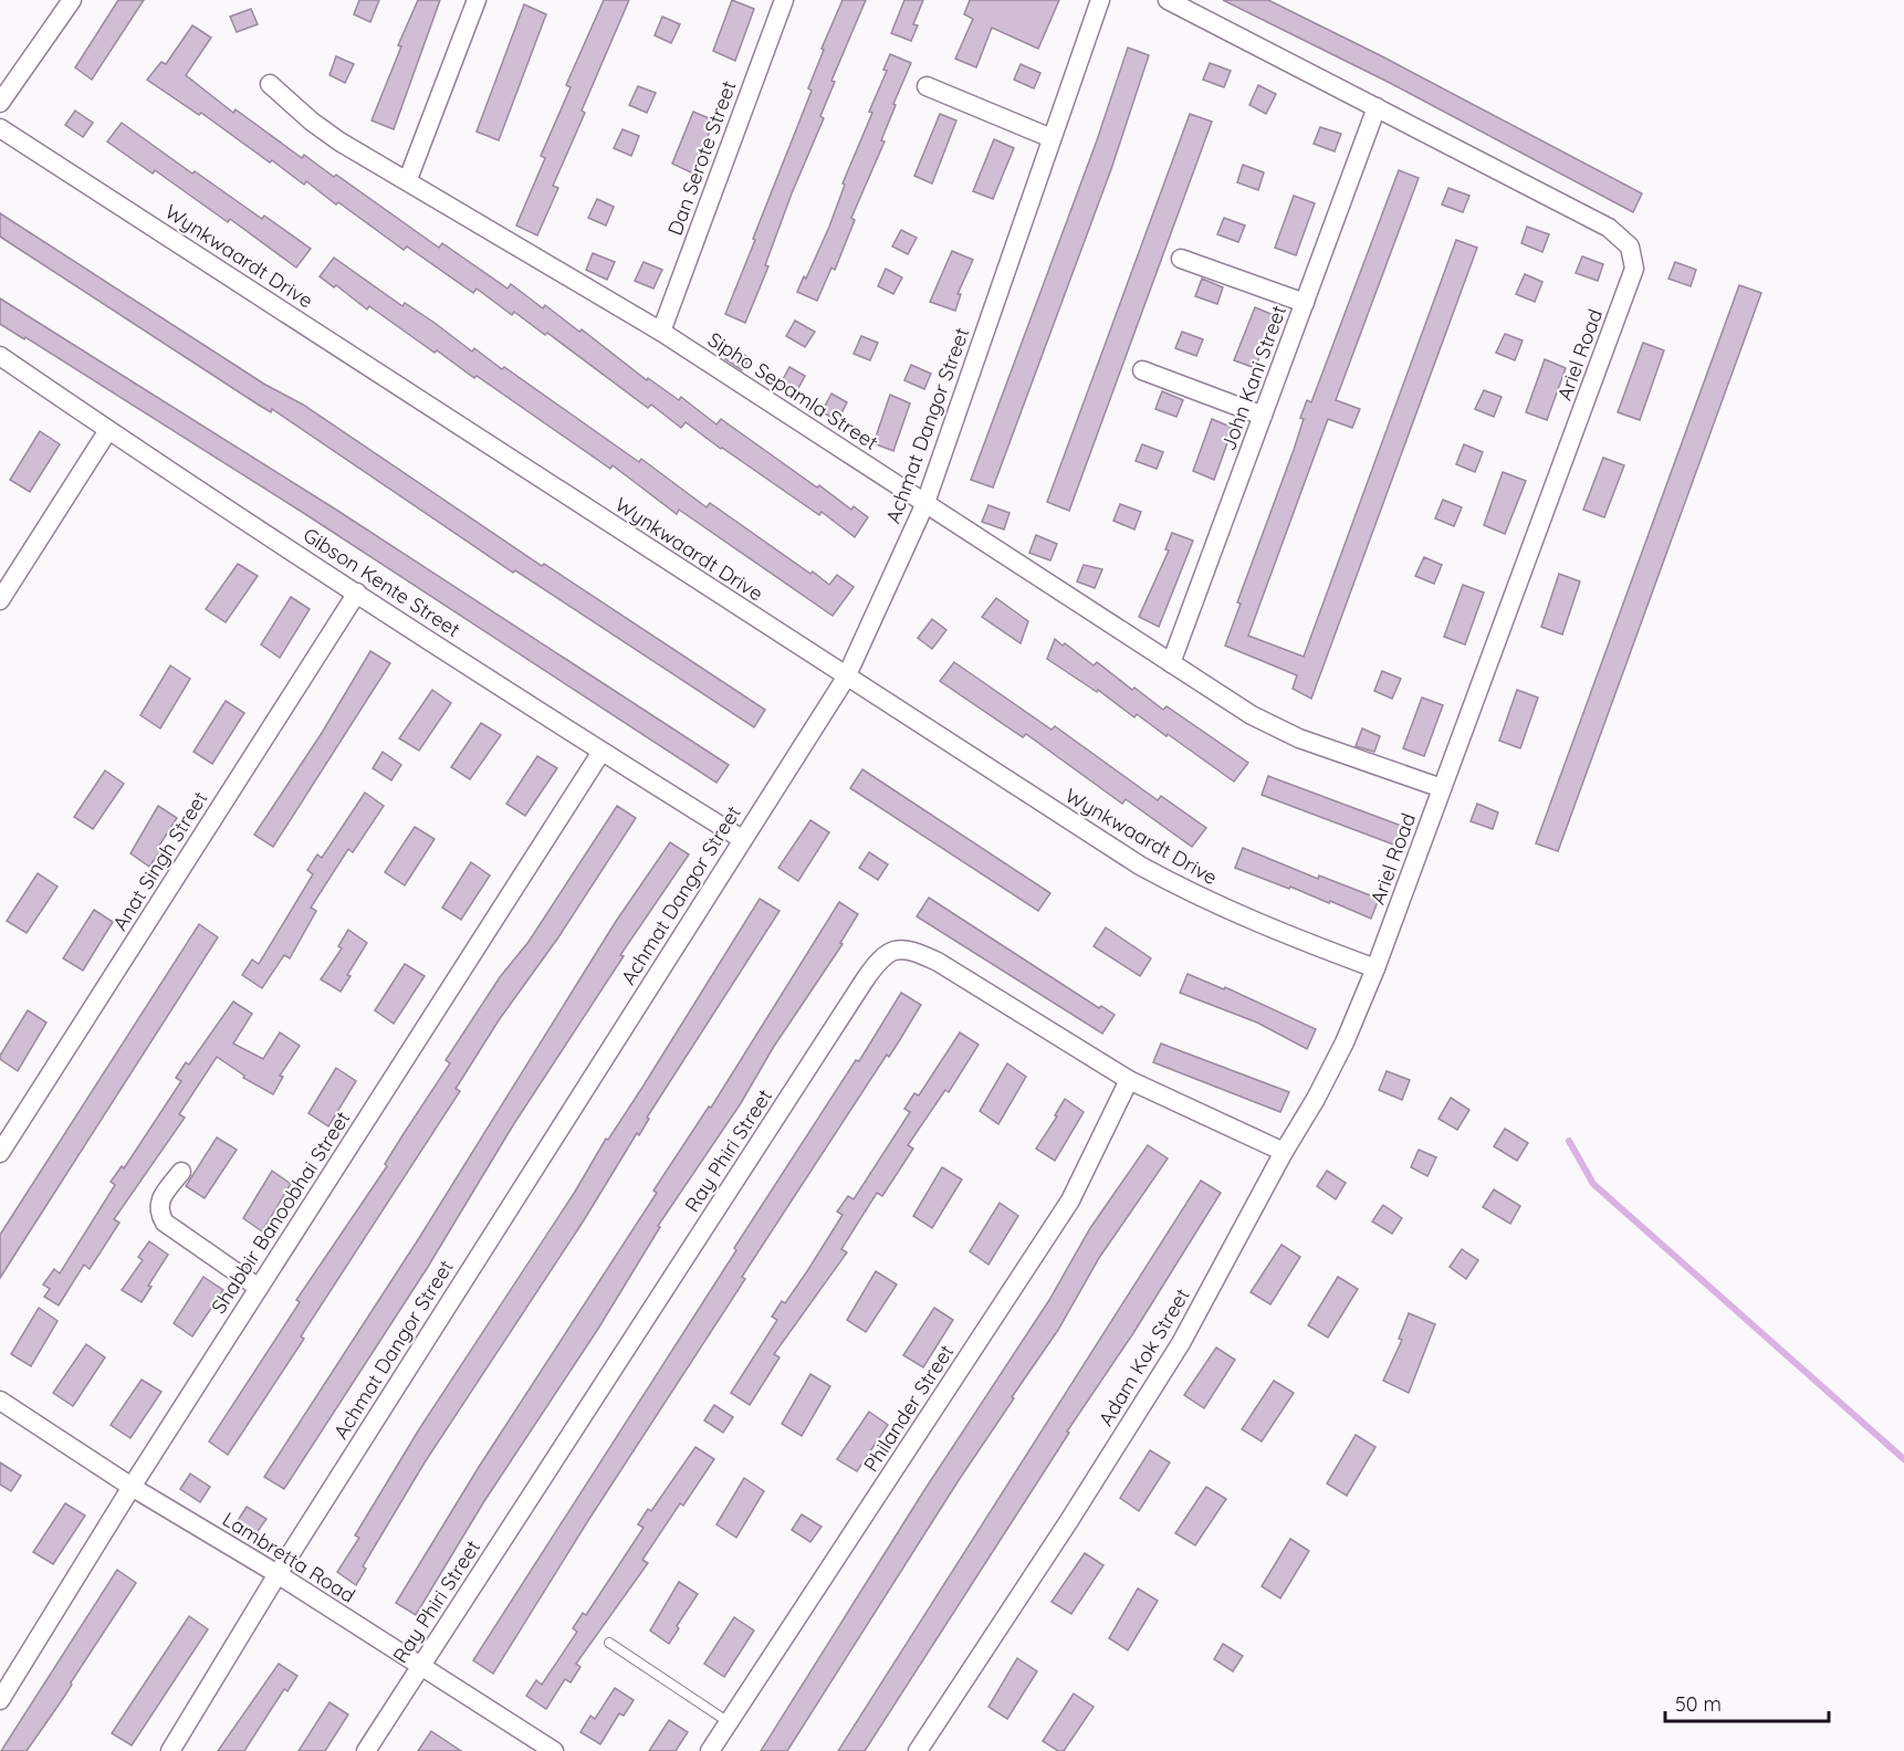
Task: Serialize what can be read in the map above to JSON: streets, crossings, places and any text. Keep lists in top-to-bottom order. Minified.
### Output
{"streets":{"street":["Dan Serote Street","Wynkwaardt Drive","Ariel Road","John Kani Street","Sipho Sepamla Street","Achmat Dangor Street","Gibson Kente Street","Anat Singh Street","Ray Phiri Street","Shabbir Banoobhai Street","Adam Kok Street","Philander Street","Lambretta Road"]},"crossings":[["Dan Serote Street","Sipho Sepamla Street"],["Wynkwaardt Drive","Ariel Road"],["Wynkwaardt Drive","Achmat Dangor Street"],["Wynkwaardt Drive","Adam Kok Street"],["Ariel Road","John Kani Street"],["Ariel Road","Sipho Sepamla Street"],["Ariel Road","Adam Kok Street"],["John Kani Street","Sipho Sepamla Street"],["Sipho Sepamla Street","Achmat Dangor Street"],["Achmat Dangor Street","Gibson Kente Street"],["Achmat Dangor Street","Lambretta Road"],["Gibson Kente Street","Anat Singh Street"],["Gibson Kente Street","Shabbir Banoobhai Street"],["Ray Phiri Street","Adam Kok Street"],["Ray Phiri Street","Philander Street"],["Ray Phiri Street","Lambretta Road"],["Shabbir Banoobhai Street","Lambretta Road"]],"scale_bar":"50 m"}
